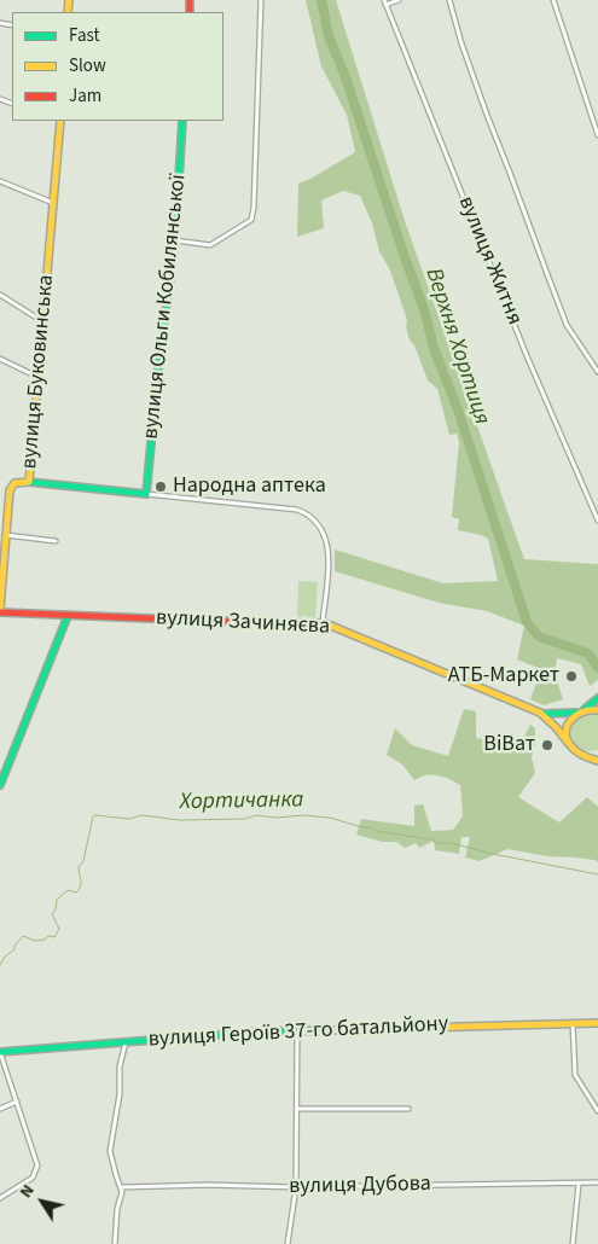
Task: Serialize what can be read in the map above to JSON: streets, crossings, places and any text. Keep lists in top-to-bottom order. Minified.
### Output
{"streets":{"street":["вулиця Житня","вулиця Ольги Кобилянської","вулиця Буковинська","вулиця Зачиняєва","вулиця Героїв 37-го батальйону","вулиця Дубова"]},"crossings":[["вулиця Буковинська","вулиця Зачиняєва"]],"water":["Верхня Хортиця","Хортичанка"],"places":["Народна аптека","АТБ-Маркет","ВіВат"],"legend":["Fast","Slow","Jam"],"north":"top left"}
